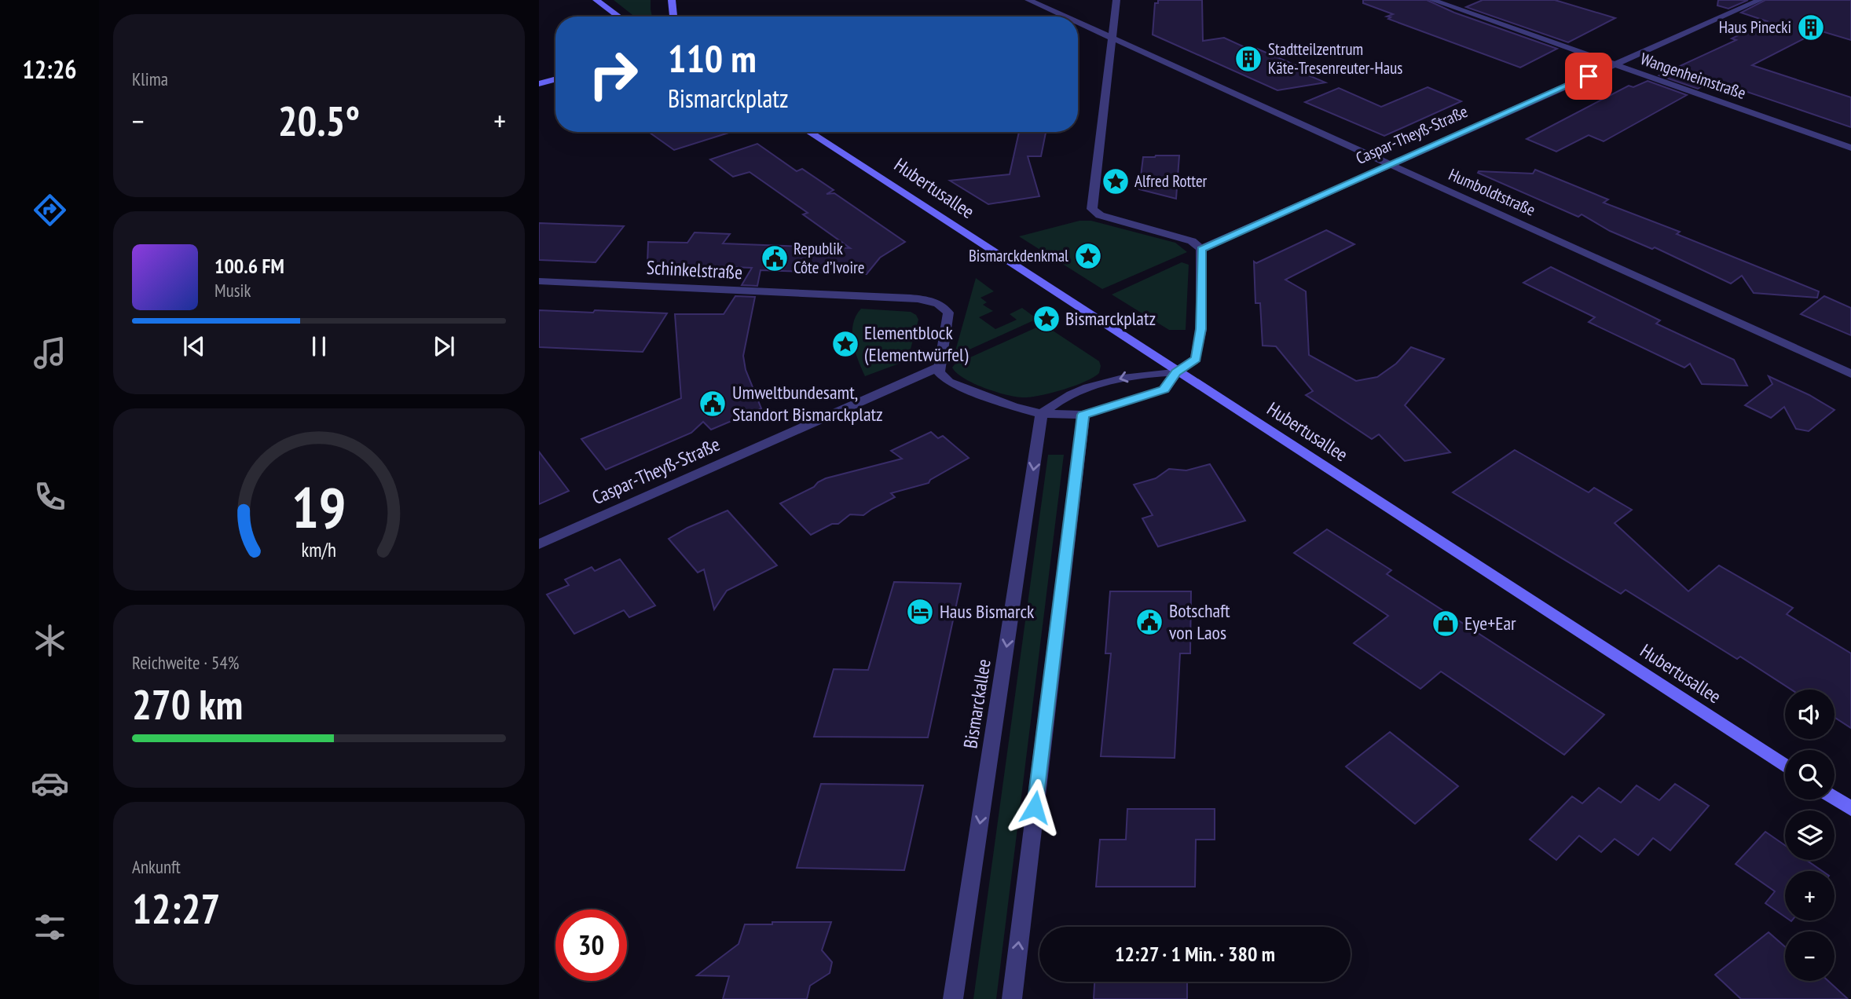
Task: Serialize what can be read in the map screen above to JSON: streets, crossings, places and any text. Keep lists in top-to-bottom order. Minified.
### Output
{"streets":{"main road":["Hubertusallee"],"street":["Wangenheimstraße","Caspar-Theyß-Straße","Humboldtstraße","Schinkelstraße","Bismarckallee"]},"crossings":[["Wangenheimstraße","Caspar-Theyß-Straße"],["Caspar-Theyß-Straße","Humboldtstraße"],["Caspar-Theyß-Straße","Schinkelstraße"]],"places":{"building":["Haus Pinecki","Stadtteilzentrum Käte-Tresenreuter-Haus"],"place":["Alfred Rotter","Bismarckdenkmal","Bismarckplatz","Elementblock (Elementwürfel)"],"public building":["Republik Côte d’Ivoire","Umweltbundesamt, Standort Bismarckplatz","Botschaft von Laos"],"hotel":["Haus Bismarck"],"shop":["Eye+Ear"]},"page":{"tabs":"12:26","tile":["Klima",["Reichweite · 54%","270 km"],["Ankunft","12:27"]],"turn":["110 m","Bismarckplatz"],"heat":["−","20.5°","+"],"song":["100.6 FM","Musik"],"map_buttons":["+","−"],"limit":"30","trip":"12:27 · 1 Min. · 380 m","gauge":["19","km/h"]}}
